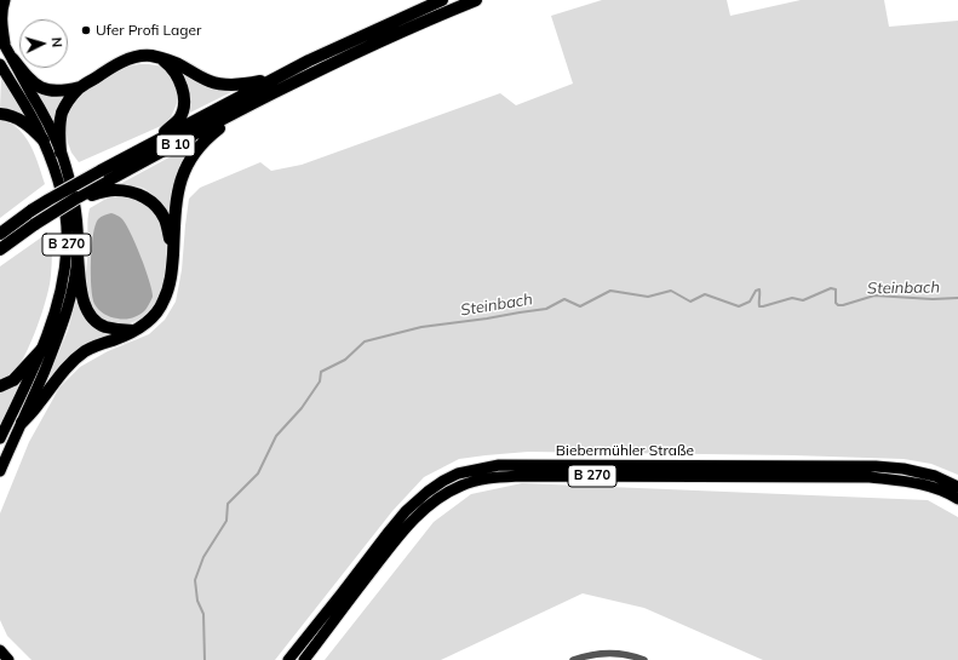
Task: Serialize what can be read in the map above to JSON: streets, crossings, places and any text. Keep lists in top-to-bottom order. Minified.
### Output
{"streets":{"highway":["B 10"],"main road":["B 270","Biebermühler Straße"]},"water":["Steinbach"],"places":["Ufer Profi Lager"],"north":"right"}
